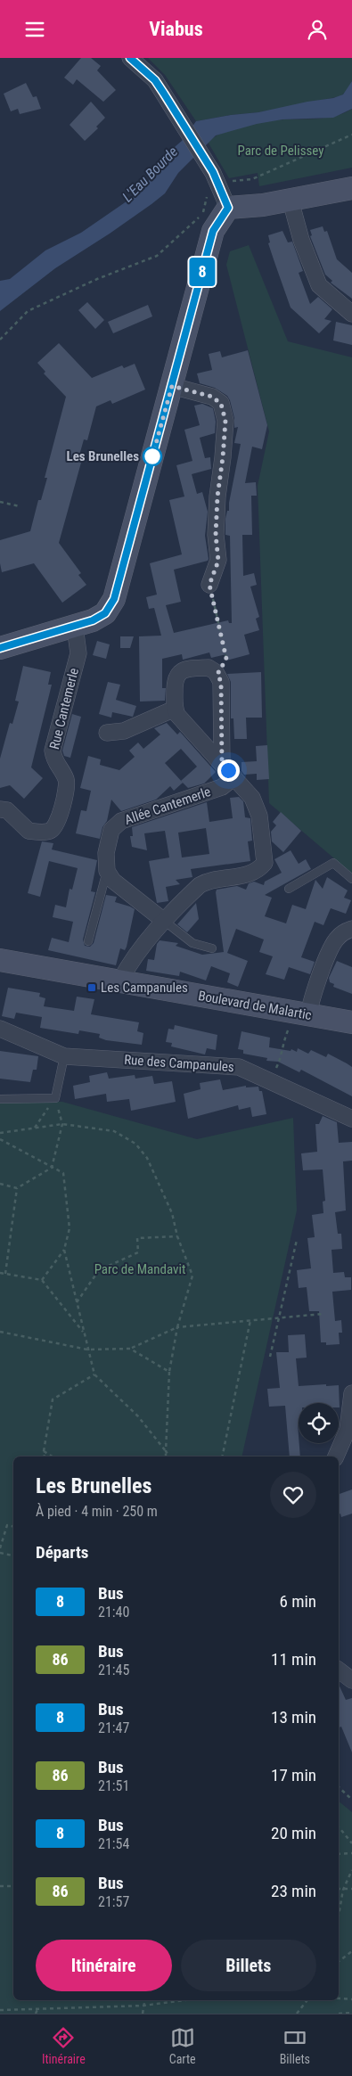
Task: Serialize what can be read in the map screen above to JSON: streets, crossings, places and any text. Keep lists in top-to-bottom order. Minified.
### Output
{"streets":{"street":["Rue Cantemerle","Allée Cantemerle","Boulevard de Malartic","Rue des Campanules"]},"water":["L'Eau Bourde"],"parks":["Parc de Pelissey","Parc de Mandavit"],"places":{"other":["Les Brunelles"],"transit":["Les Campanules"]},"lines":["bus line 8"],"page":{"header":"Viabus","on_map":"8","heading":[["Les Brunelles","À pied · 4 min · 250 m"],"Départs"],"list":[{"mark":"8","name":"Bus","note":"21:40","value":"6 min"},{"mark":"86","name":"Bus","note":"21:45","value":"11 min"},{"mark":"8","name":"Bus","note":"21:47","value":"13 min"},{"mark":"86","name":"Bus","note":"21:51","value":"17 min"},{"mark":"8","name":"Bus","note":"21:54","value":"20 min"},{"mark":"86","name":"Bus","note":"21:57","value":"23 min"}],"buttons":["Itinéraire","Billets"],"tabs":["Itinéraire","Carte","Billets"]}}
